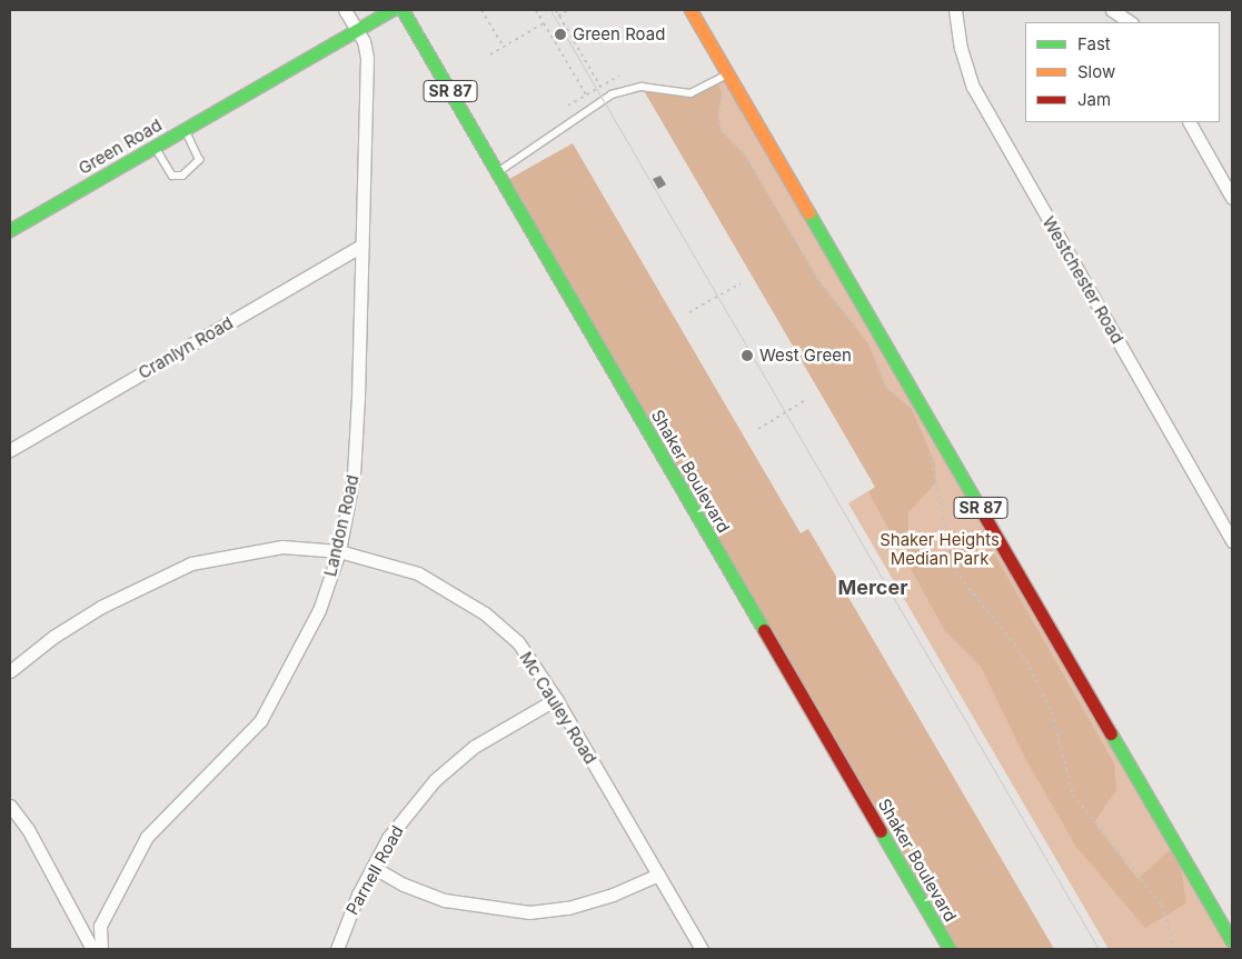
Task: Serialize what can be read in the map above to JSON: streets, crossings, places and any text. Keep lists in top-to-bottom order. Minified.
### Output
{"streets":{"main road":["SR 87","Green Road","Shaker Boulevard"],"street":["Westchester Road","Cranlyn Road","Landon Road","Mc Cauley Road","Parnell Road"]},"crossings":[["Green Road","Landon Road"],["Cranlyn Road","Landon Road"],["Landon Road","Mc Cauley Road"],["Mc Cauley Road","Parnell Road"]],"districts":["Mercer"],"parks":["Shaker Heights Median Park"],"places":["Green Road","West Green"],"legend":["Fast","Slow","Jam"]}
